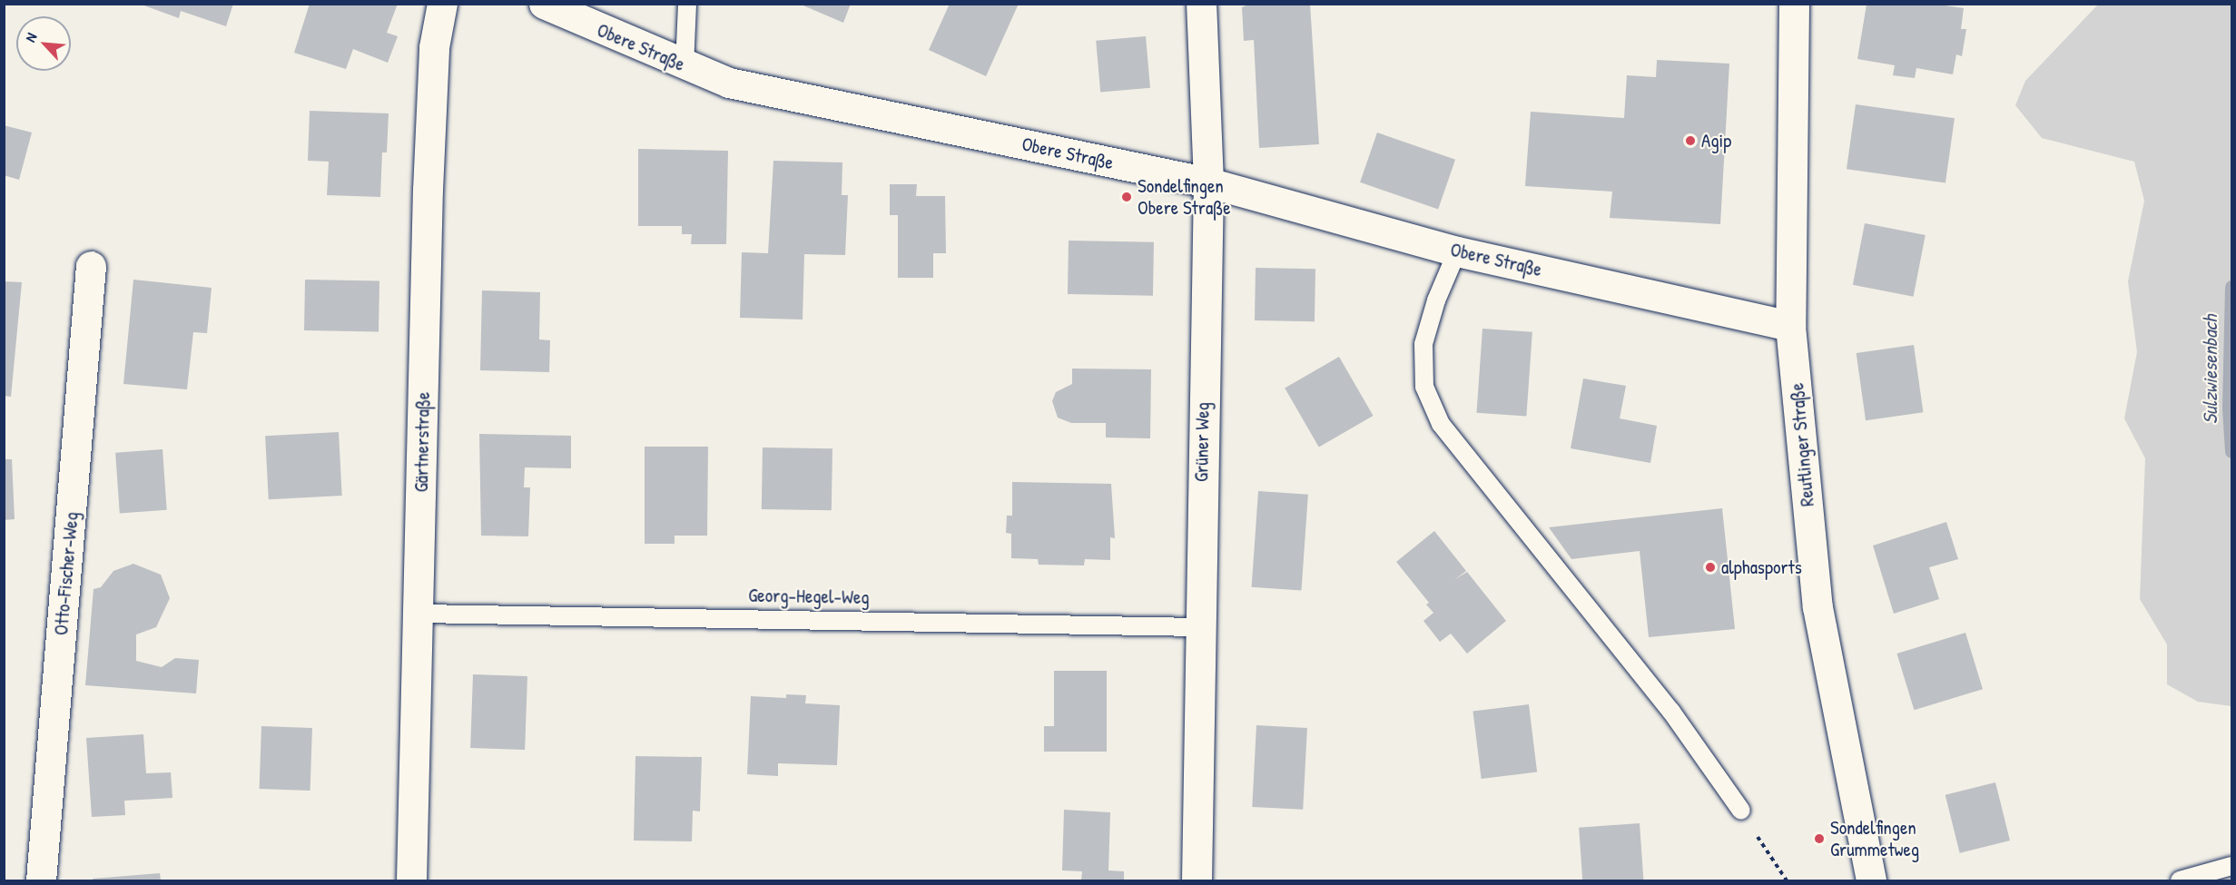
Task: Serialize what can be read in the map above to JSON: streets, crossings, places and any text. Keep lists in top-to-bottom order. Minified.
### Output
{"streets":{"street":["Obere Straße","Gärtnerstraße","Grüner Weg","Reutlinger Straße","Otto-Fischer-Weg"],"lane":["Georg-Hegel-Weg"]},"crossings":[["Obere Straße","Grüner Weg"],["Obere Straße","Reutlinger Straße"],["Gärtnerstraße","Georg-Hegel-Weg"],["Grüner Weg","Georg-Hegel-Weg"]],"water":["Sulzwiesenbach"],"places":["Agip","Sondelfingen Obere Straße","alphasports","Sondelfingen Grummetweg"],"north":"top left"}
